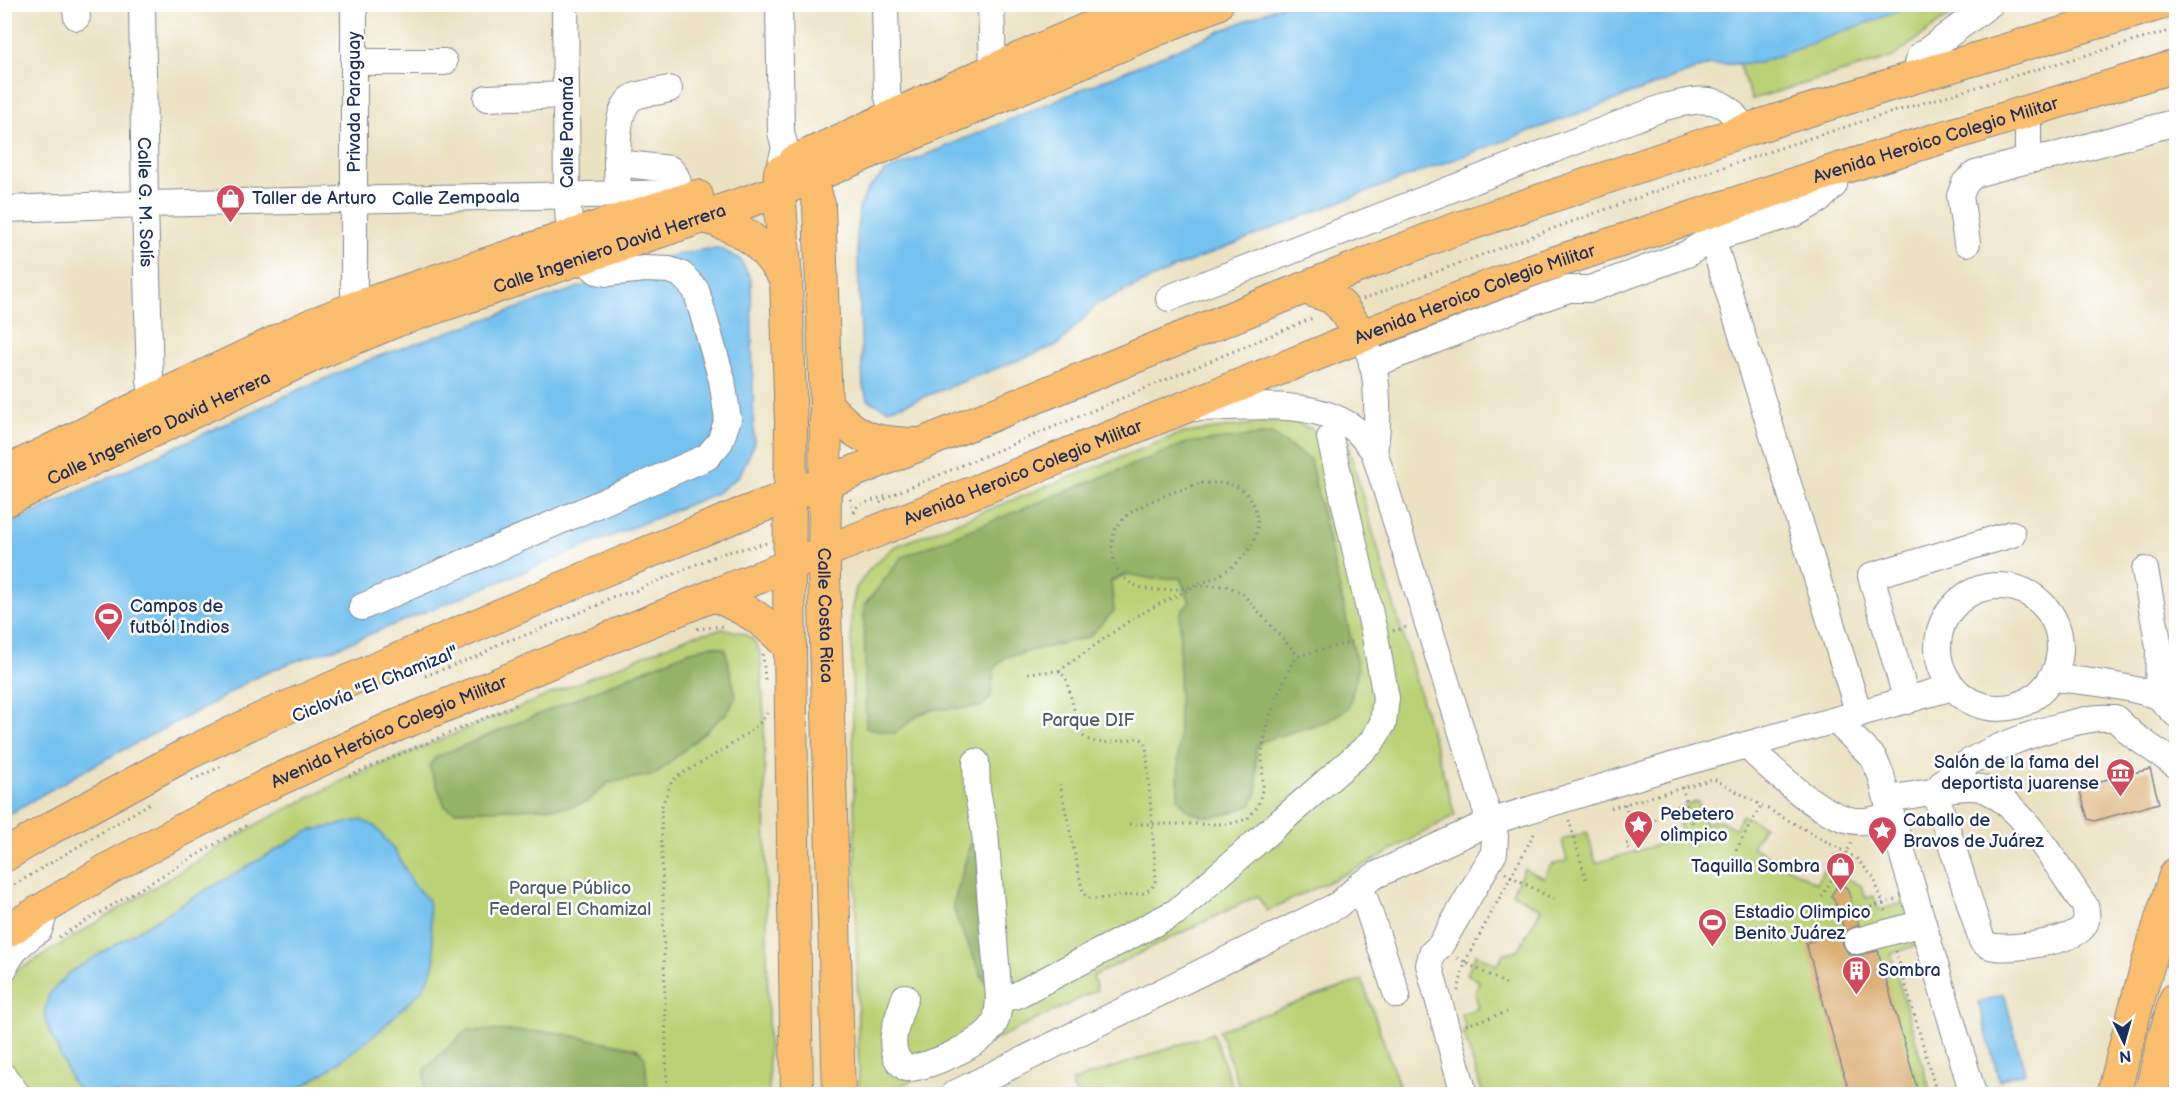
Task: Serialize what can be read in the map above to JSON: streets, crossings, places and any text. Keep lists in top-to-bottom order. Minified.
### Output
{"streets":{"main road":["Avenida Heroico Colegio Militar","Calle Ingeniero David Herrera","Calle Costa Rica","Avenida Heróico Colegio Militar"],"street":["Privada Paraguay","Calle Panamá","Calle Zempoala","Calle G. M. Solís"],"path":["Ciclovía \"El Chamizal\""]},"crossings":[["Privada Paraguay","Calle Zempoala"],["Privada Paraguay","Calle Ingeniero David Herrera"],["Calle Panamá","Calle Zempoala"],["Calle Panamá","Calle Ingeniero David Herrera"],["Avenida Heroico Colegio Militar","Calle Costa Rica"],["Avenida Heroico Colegio Militar","Ciclovía \"El Chamizal\""],["Avenida Heroico Colegio Militar","Avenida Heróico Colegio Militar"],["Calle Zempoala","Calle G. M. Solís"],["Calle Zempoala","Calle Ingeniero David Herrera"],["Calle G. M. Solís","Calle Ingeniero David Herrera"],["Calle Ingeniero David Herrera","Calle Costa Rica"],["Calle Costa Rica","Ciclovía \"El Chamizal\""],["Calle Costa Rica","Avenida Heróico Colegio Militar"],["Ciclovía \"El Chamizal\"","Avenida Heróico Colegio Militar"]],"parks":["Parque DIF","Parque Público Federal El Chamizal"],"places":{"shop":["Taller de Arturo","Taquilla Sombra"],"sports":["Campos de futból Indios","Estadio Olimpico Benito Juárez"],"museum":["Salón de la fama del deportista juarense"],"place":["Pebetero olìmpico","Caballo de Bravos de Juárez"],"building":["Sombra"]},"north":"bottom"}
